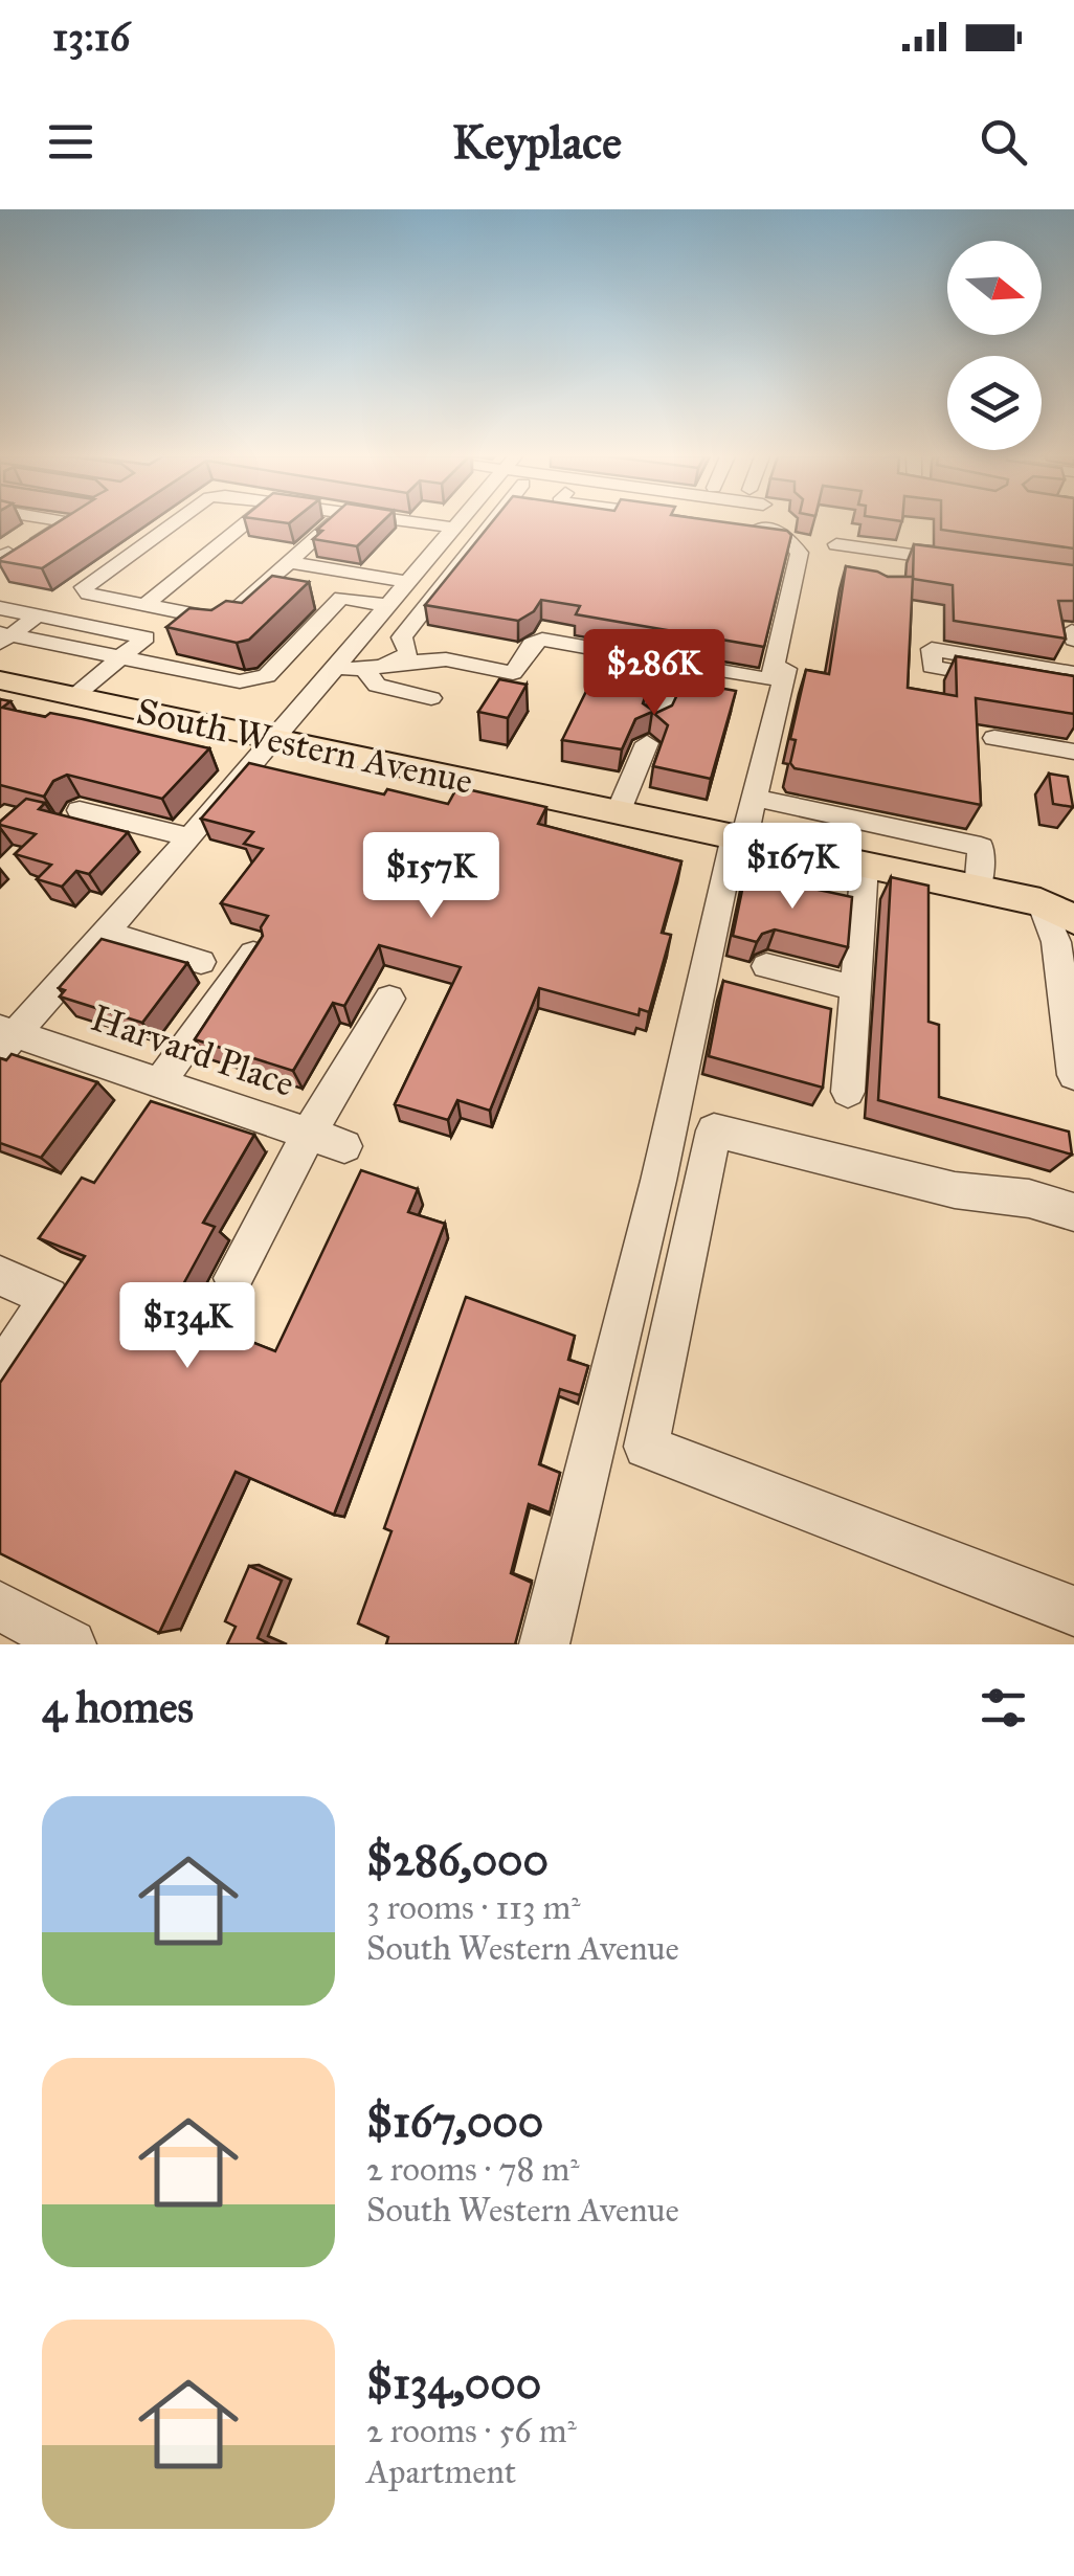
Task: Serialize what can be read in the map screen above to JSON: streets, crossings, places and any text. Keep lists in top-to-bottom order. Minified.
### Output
{"streets":{"main road":["South Western Avenue"],"street":["Harvard Place"]},"north":"right","page":{"status":"13:16","header":"Keyplace","price":["$286K","$167K","$157K","$134K"],"heading":"4 homes","list":[{"name":"$286,000","note":"3 rooms · 113 m² · South Western Avenue"},{"name":"$167,000","note":"2 rooms · 78 m² · South Western Avenue"},{"name":"$134,000","note":"2 rooms · 56 m² · Apartment"}]}}
